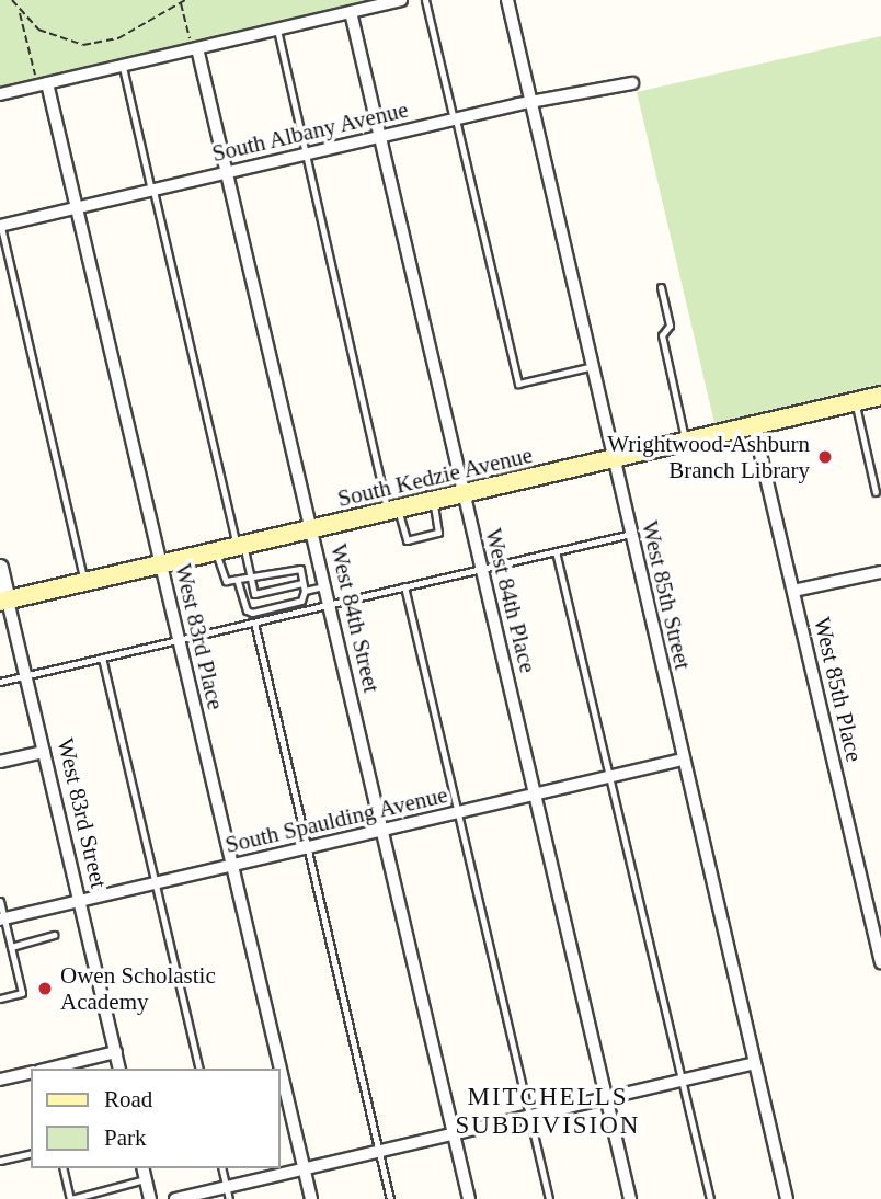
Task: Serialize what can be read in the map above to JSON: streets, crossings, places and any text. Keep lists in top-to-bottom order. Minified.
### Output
{"streets":{"main road":["South Kedzie Avenue"],"street":["South Albany Avenue","West 85th Street","West 84th Place","West 84th Street","West 83rd Place","West 85th Place","West 83rd Street","South Spaulding Avenue"]},"crossings":[["South Albany Avenue","West 85th Street"],["South Albany Avenue","West 84th Place"],["South Albany Avenue","West 84th Street"],["South Albany Avenue","West 83rd Place"],["South Kedzie Avenue","West 85th Street"],["South Kedzie Avenue","West 84th Place"],["South Kedzie Avenue","West 84th Street"],["South Kedzie Avenue","West 83rd Place"],["South Kedzie Avenue","West 85th Place"],["South Kedzie Avenue","West 83rd Street"],["West 85th Street","South Spaulding Avenue"],["West 84th Place","South Spaulding Avenue"],["West 84th Street","South Spaulding Avenue"],["West 83rd Place","South Spaulding Avenue"],["West 83rd Street","South Spaulding Avenue"]],"districts":["MITCHELLS SUBDIVISION"],"places":["Wrightwood-Ashburn Branch Library","Owen Scholastic Academy"],"legend":["Road","Park"]}
